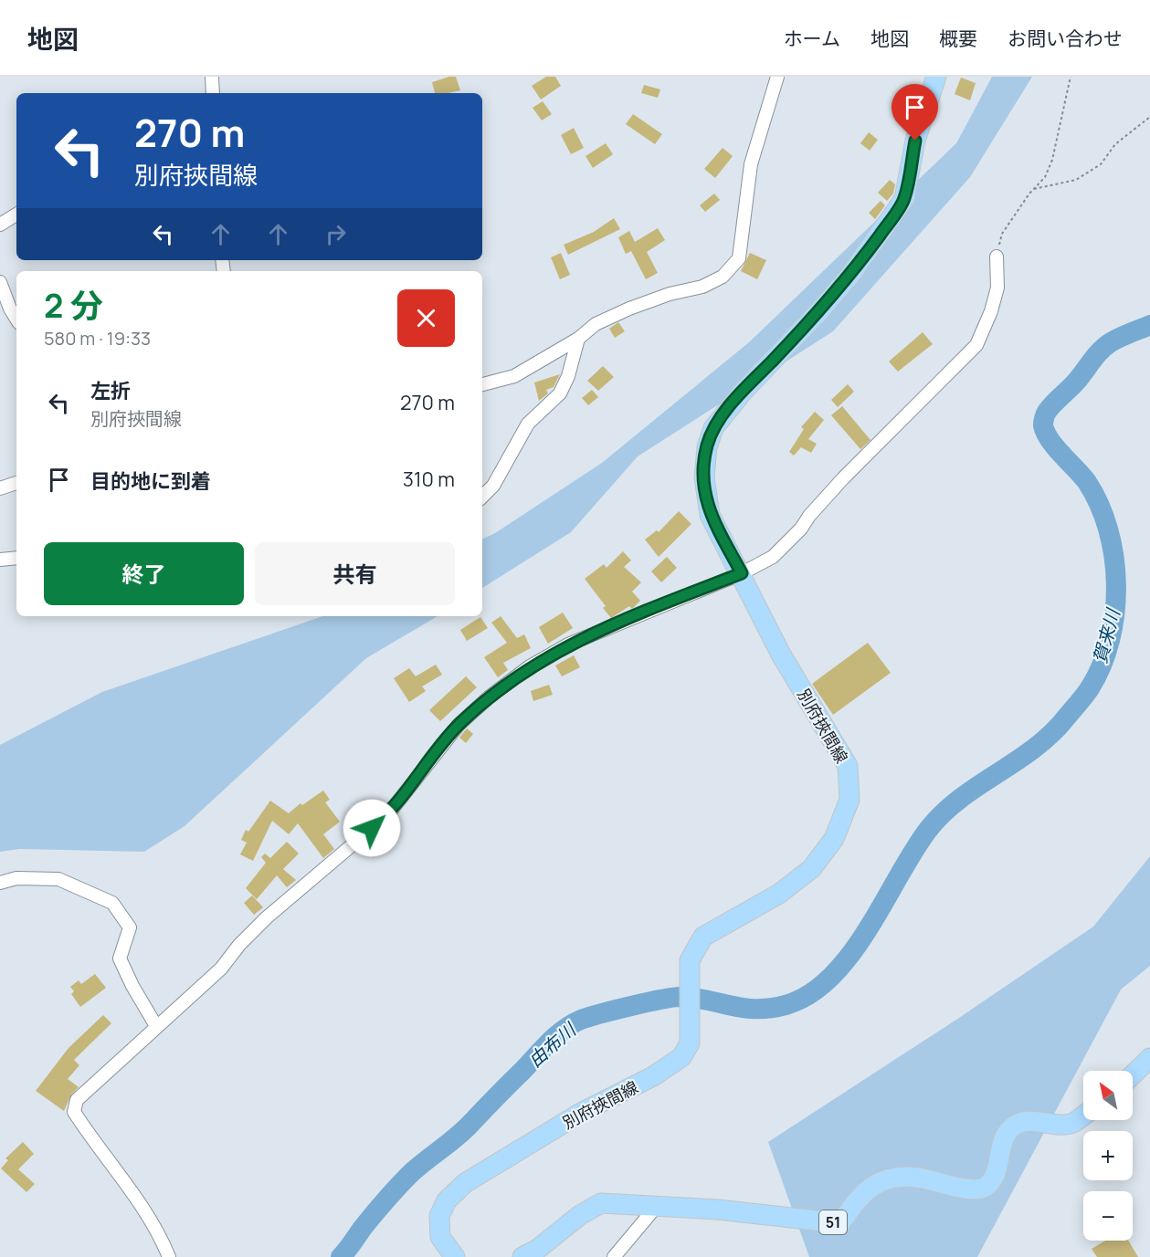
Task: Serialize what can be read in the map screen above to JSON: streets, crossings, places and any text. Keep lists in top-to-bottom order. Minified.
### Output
{"streets":{"main road":["別府挾間線","51"]},"water":["賀来川","由布川"],"north":"top left","page":{"header":"地図","nav":["ホーム","地図","概要","お問い合わせ"],"turn":["270 m","別府挾間線"],"heading":["2 分","580 m · 19:33"],"list":[{"name":"左折","note":"別府挾間線","value":"270 m"},{"name":"目的地に到着","value":"310 m"}],"buttons":["終了","共有"],"map_buttons":["+","−"]}}
